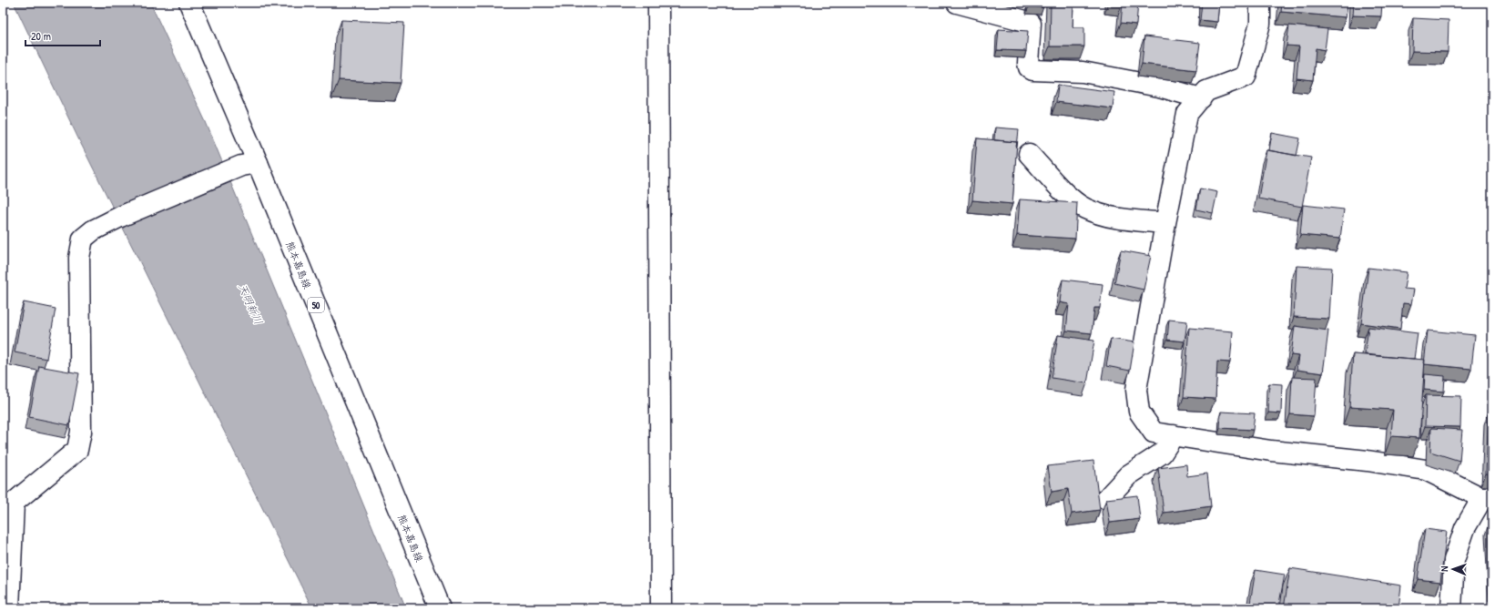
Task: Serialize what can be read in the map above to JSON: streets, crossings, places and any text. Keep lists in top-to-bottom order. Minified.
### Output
{"streets":{"street":["熊本嘉島線","50"]},"water":["天明新川"],"scale_bar":"20 m","north":"left"}
